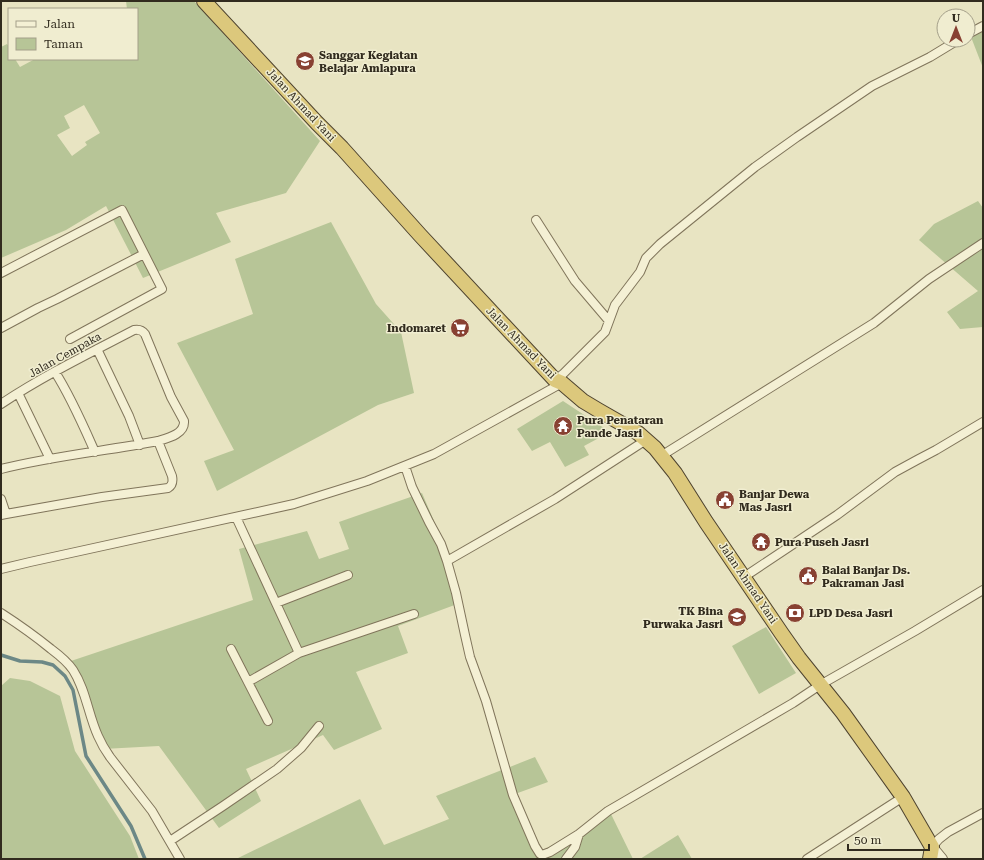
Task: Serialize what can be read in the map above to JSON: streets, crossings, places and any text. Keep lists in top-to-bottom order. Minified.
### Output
{"streets":{"highway":["Jalan Ahmad Yani"],"street":["Jalan Cempaka"]},"places":{"school or university":["Sanggar Kegiatan Belajar Amlapura","TK Bina Purwaka Jasri"],"supermarket":["Indomaret"],"temple":["Pura Penataran Pande Jasri","Pura Puseh Jasri"],"public building":["Banjar Dewa Mas Jasri","Balai Banjar Ds. Pakraman Jasi"],"bank":["LPD Desa Jasri"]},"legend":["Jalan","Taman"],"scale_bar":"50 m","north":"top"}
